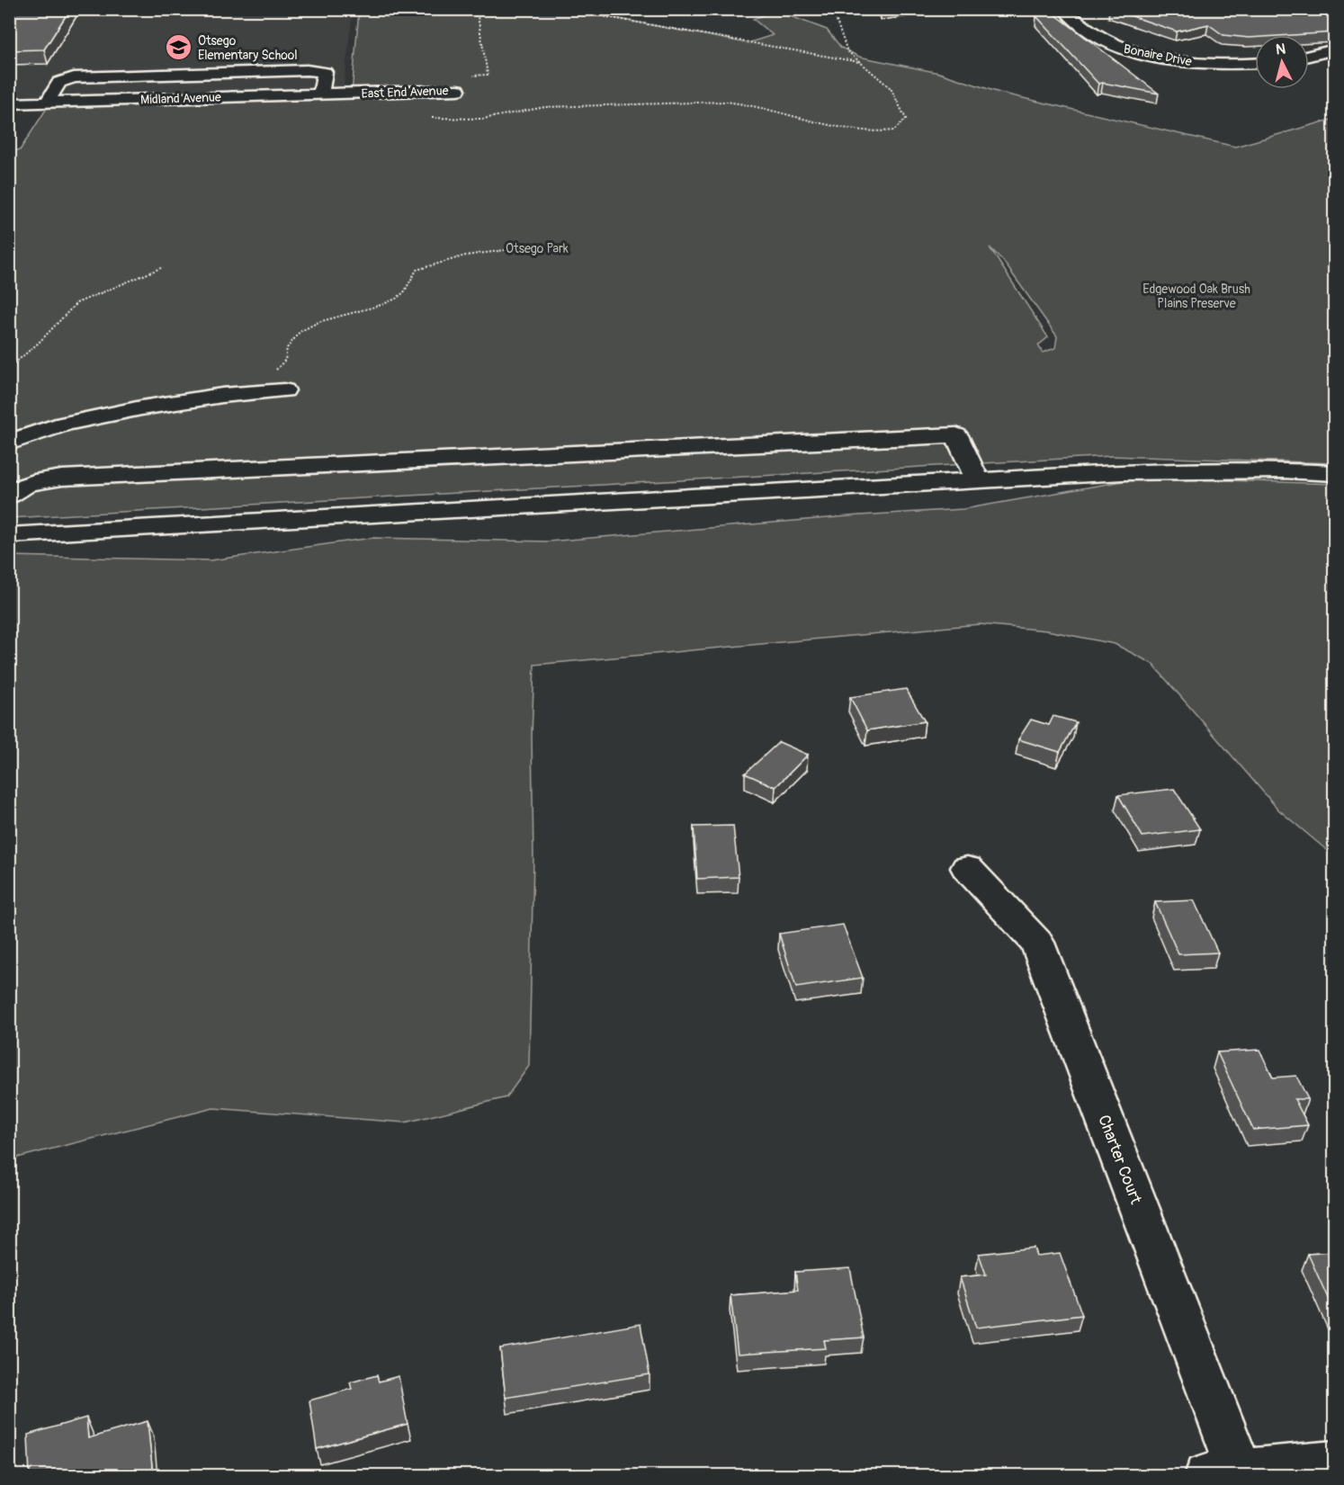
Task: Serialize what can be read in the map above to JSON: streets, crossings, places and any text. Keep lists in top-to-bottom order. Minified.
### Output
{"streets":{"street":["Bonaire Drive","East End Avenue","Midland Avenue","Charter Court"]},"crossings":[["East End Avenue","Midland Avenue"]],"parks":["Otsego Park","Edgewood Oak Brush Plains Preserve"],"places":{"school or university":["Otsego Elementary School"]},"north":"top"}
